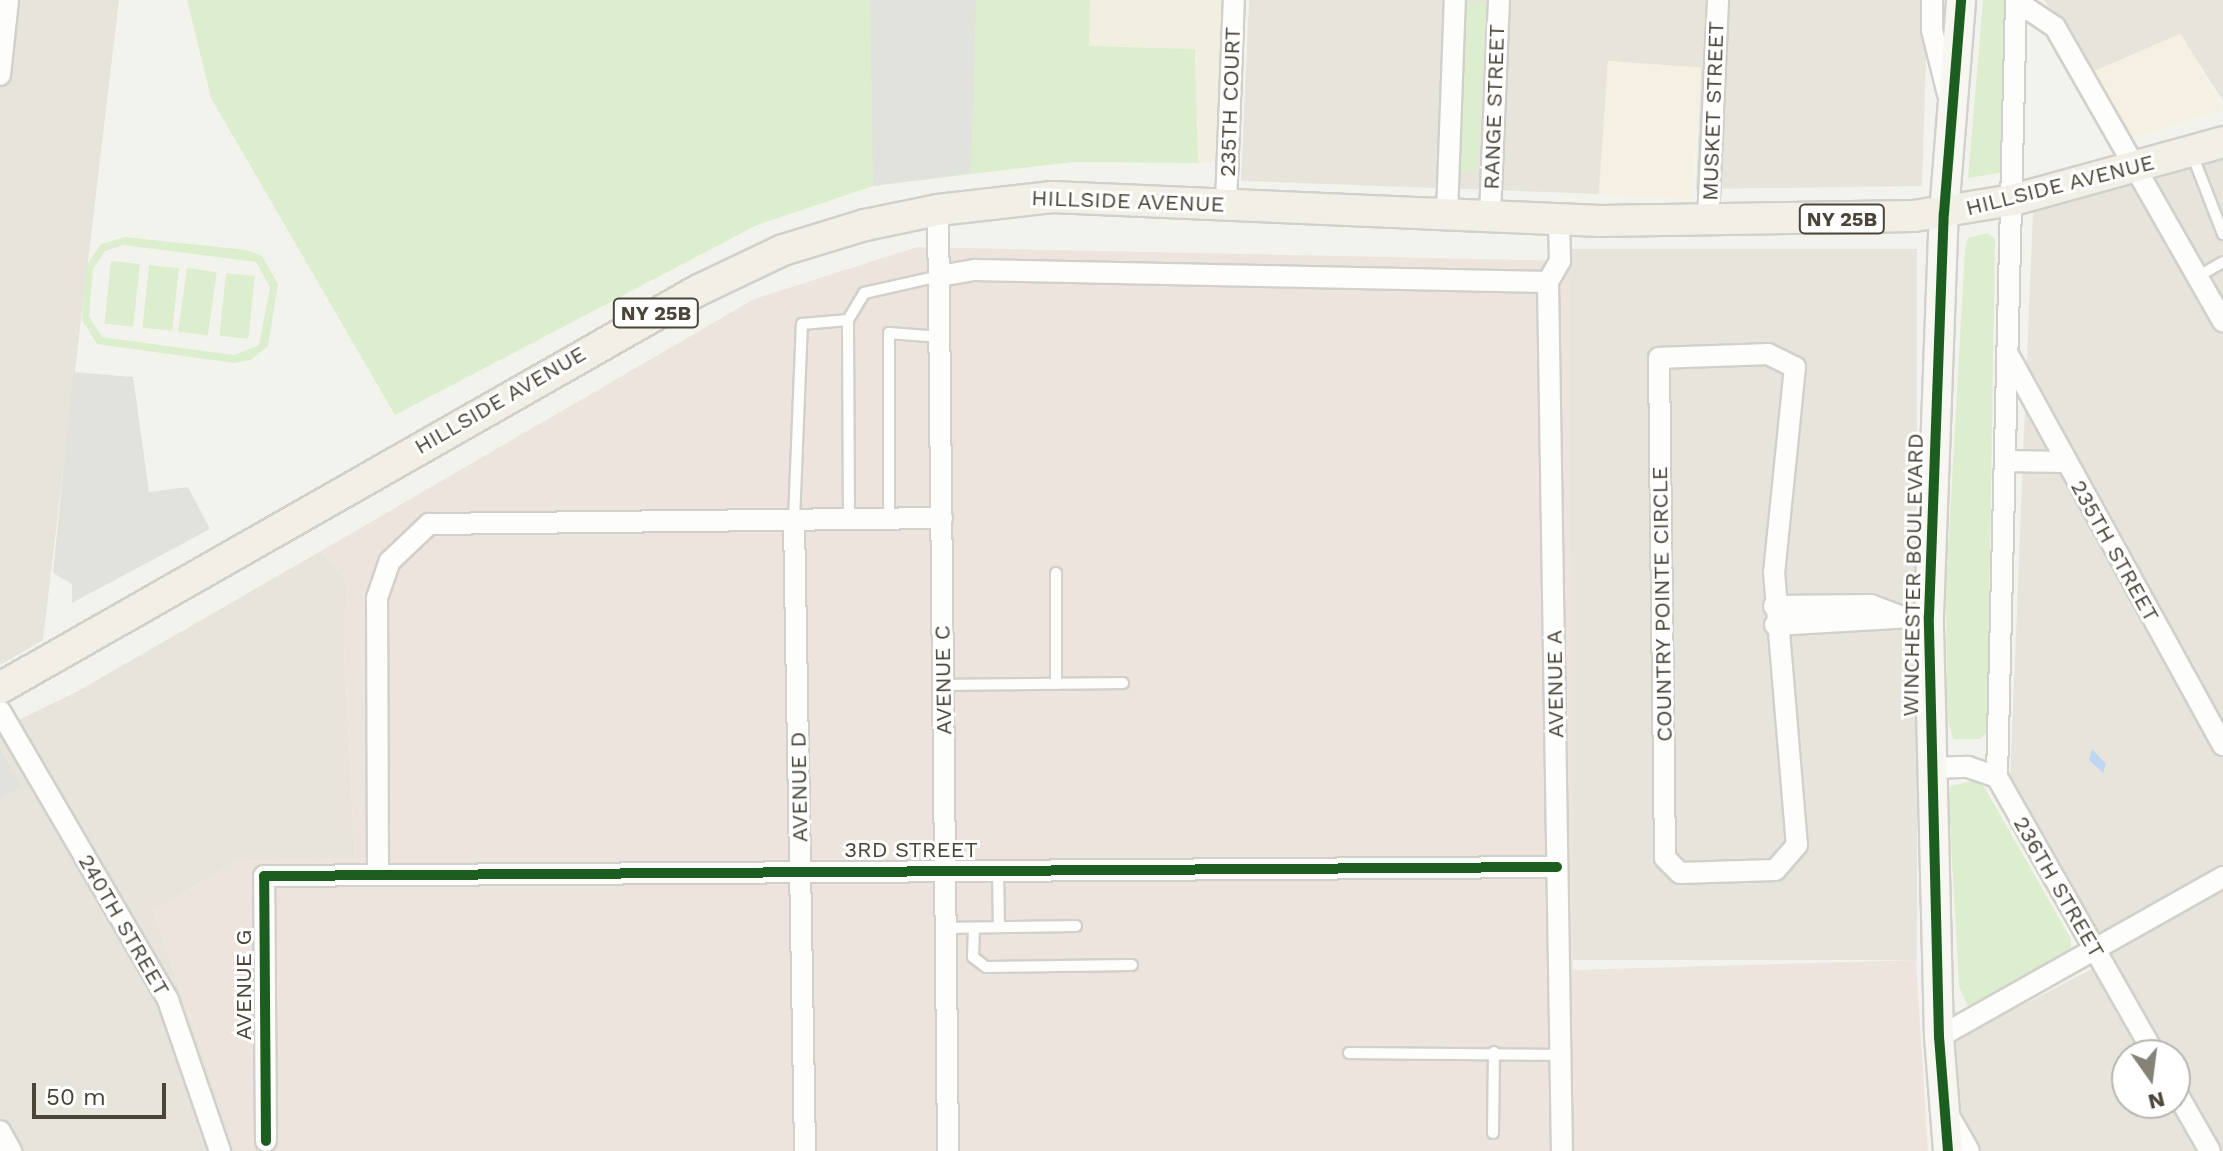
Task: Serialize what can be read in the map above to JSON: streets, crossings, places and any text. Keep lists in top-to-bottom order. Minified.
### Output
{"streets":{"main road":["HILLSIDE AVENUE","NY 25B","WINCHESTER BOULEVARD"],"street":["235TH COURT","RANGE STREET","MUSKET STREET","235TH STREET","COUNTRY POINTE CIRCLE","AVENUE C","AVENUE A","AVENUE D","3RD STREET","236TH STREET","240TH STREET","AVENUE G"]},"crossings":[["235TH COURT","HILLSIDE AVENUE"],["RANGE STREET","HILLSIDE AVENUE"],["MUSKET STREET","HILLSIDE AVENUE"],["HILLSIDE AVENUE","WINCHESTER BOULEVARD"],["HILLSIDE AVENUE","AVENUE C"],["HILLSIDE AVENUE","AVENUE A"],["AVENUE C","3RD STREET"],["AVENUE A","3RD STREET"],["AVENUE D","3RD STREET"],["3RD STREET","AVENUE G"]],"scale_bar":"50 m","north":"bottom"}
